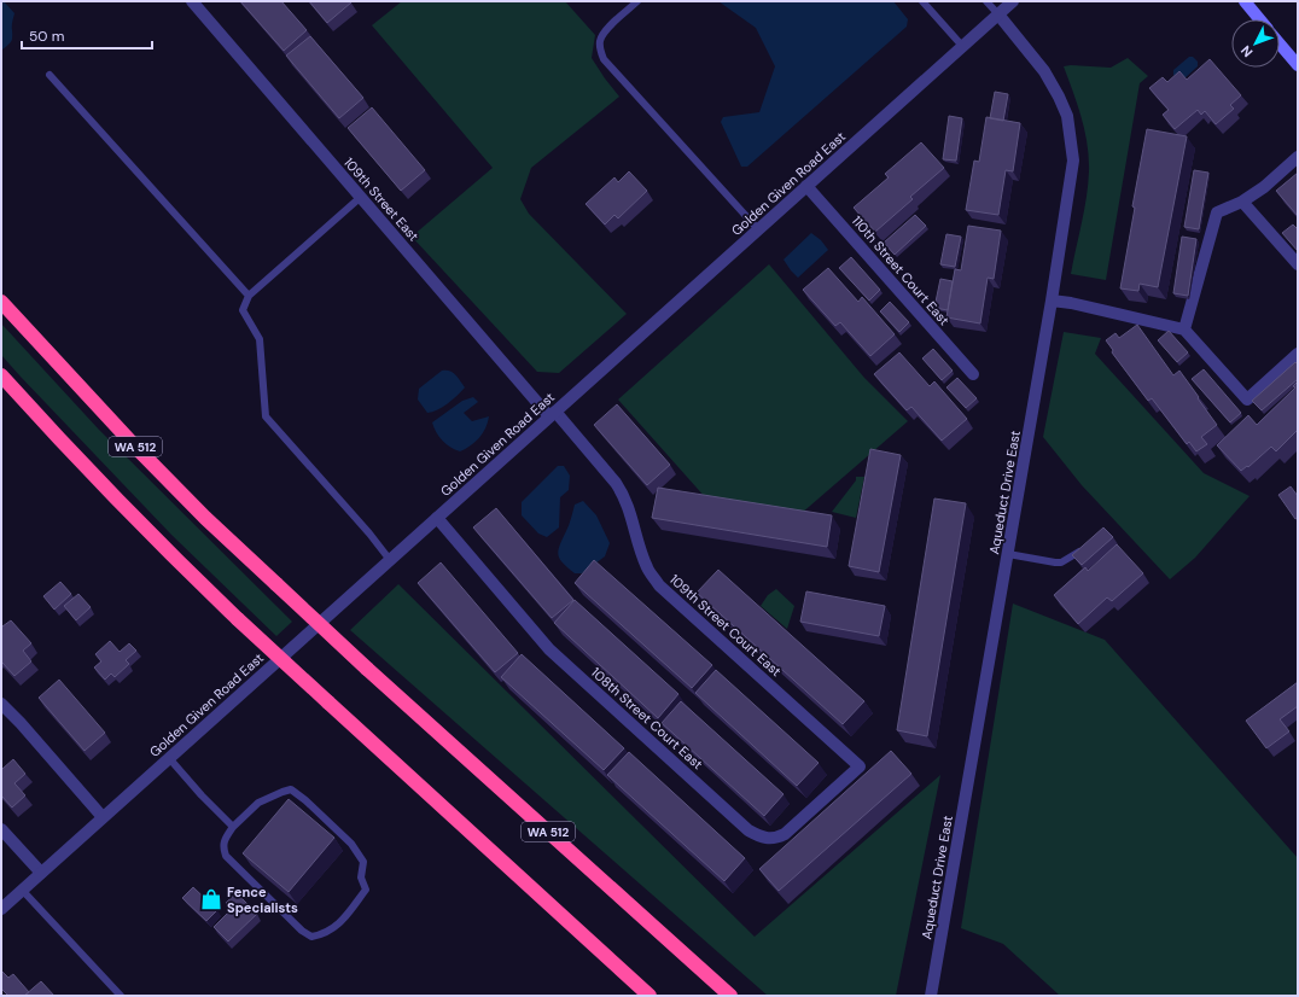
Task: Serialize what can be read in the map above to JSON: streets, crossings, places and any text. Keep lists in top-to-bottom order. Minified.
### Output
{"streets":{"highway":["WA 512"],"street":["Golden Given Road East","109th Street East","110th Street Court East","Aqueduct Drive East","109th Street Court East","108th Street Court East"]},"crossings":[["Golden Given Road East","109th Street East"],["Golden Given Road East","110th Street Court East"],["Golden Given Road East","Aqueduct Drive East"],["Golden Given Road East","109th Street Court East"],["Golden Given Road East","108th Street Court East"],["109th Street East","109th Street Court East"],["109th Street Court East","108th Street Court East"]],"places":{"shop":["Fence Specialists"]},"scale_bar":"50 m","north":"bottom left"}
